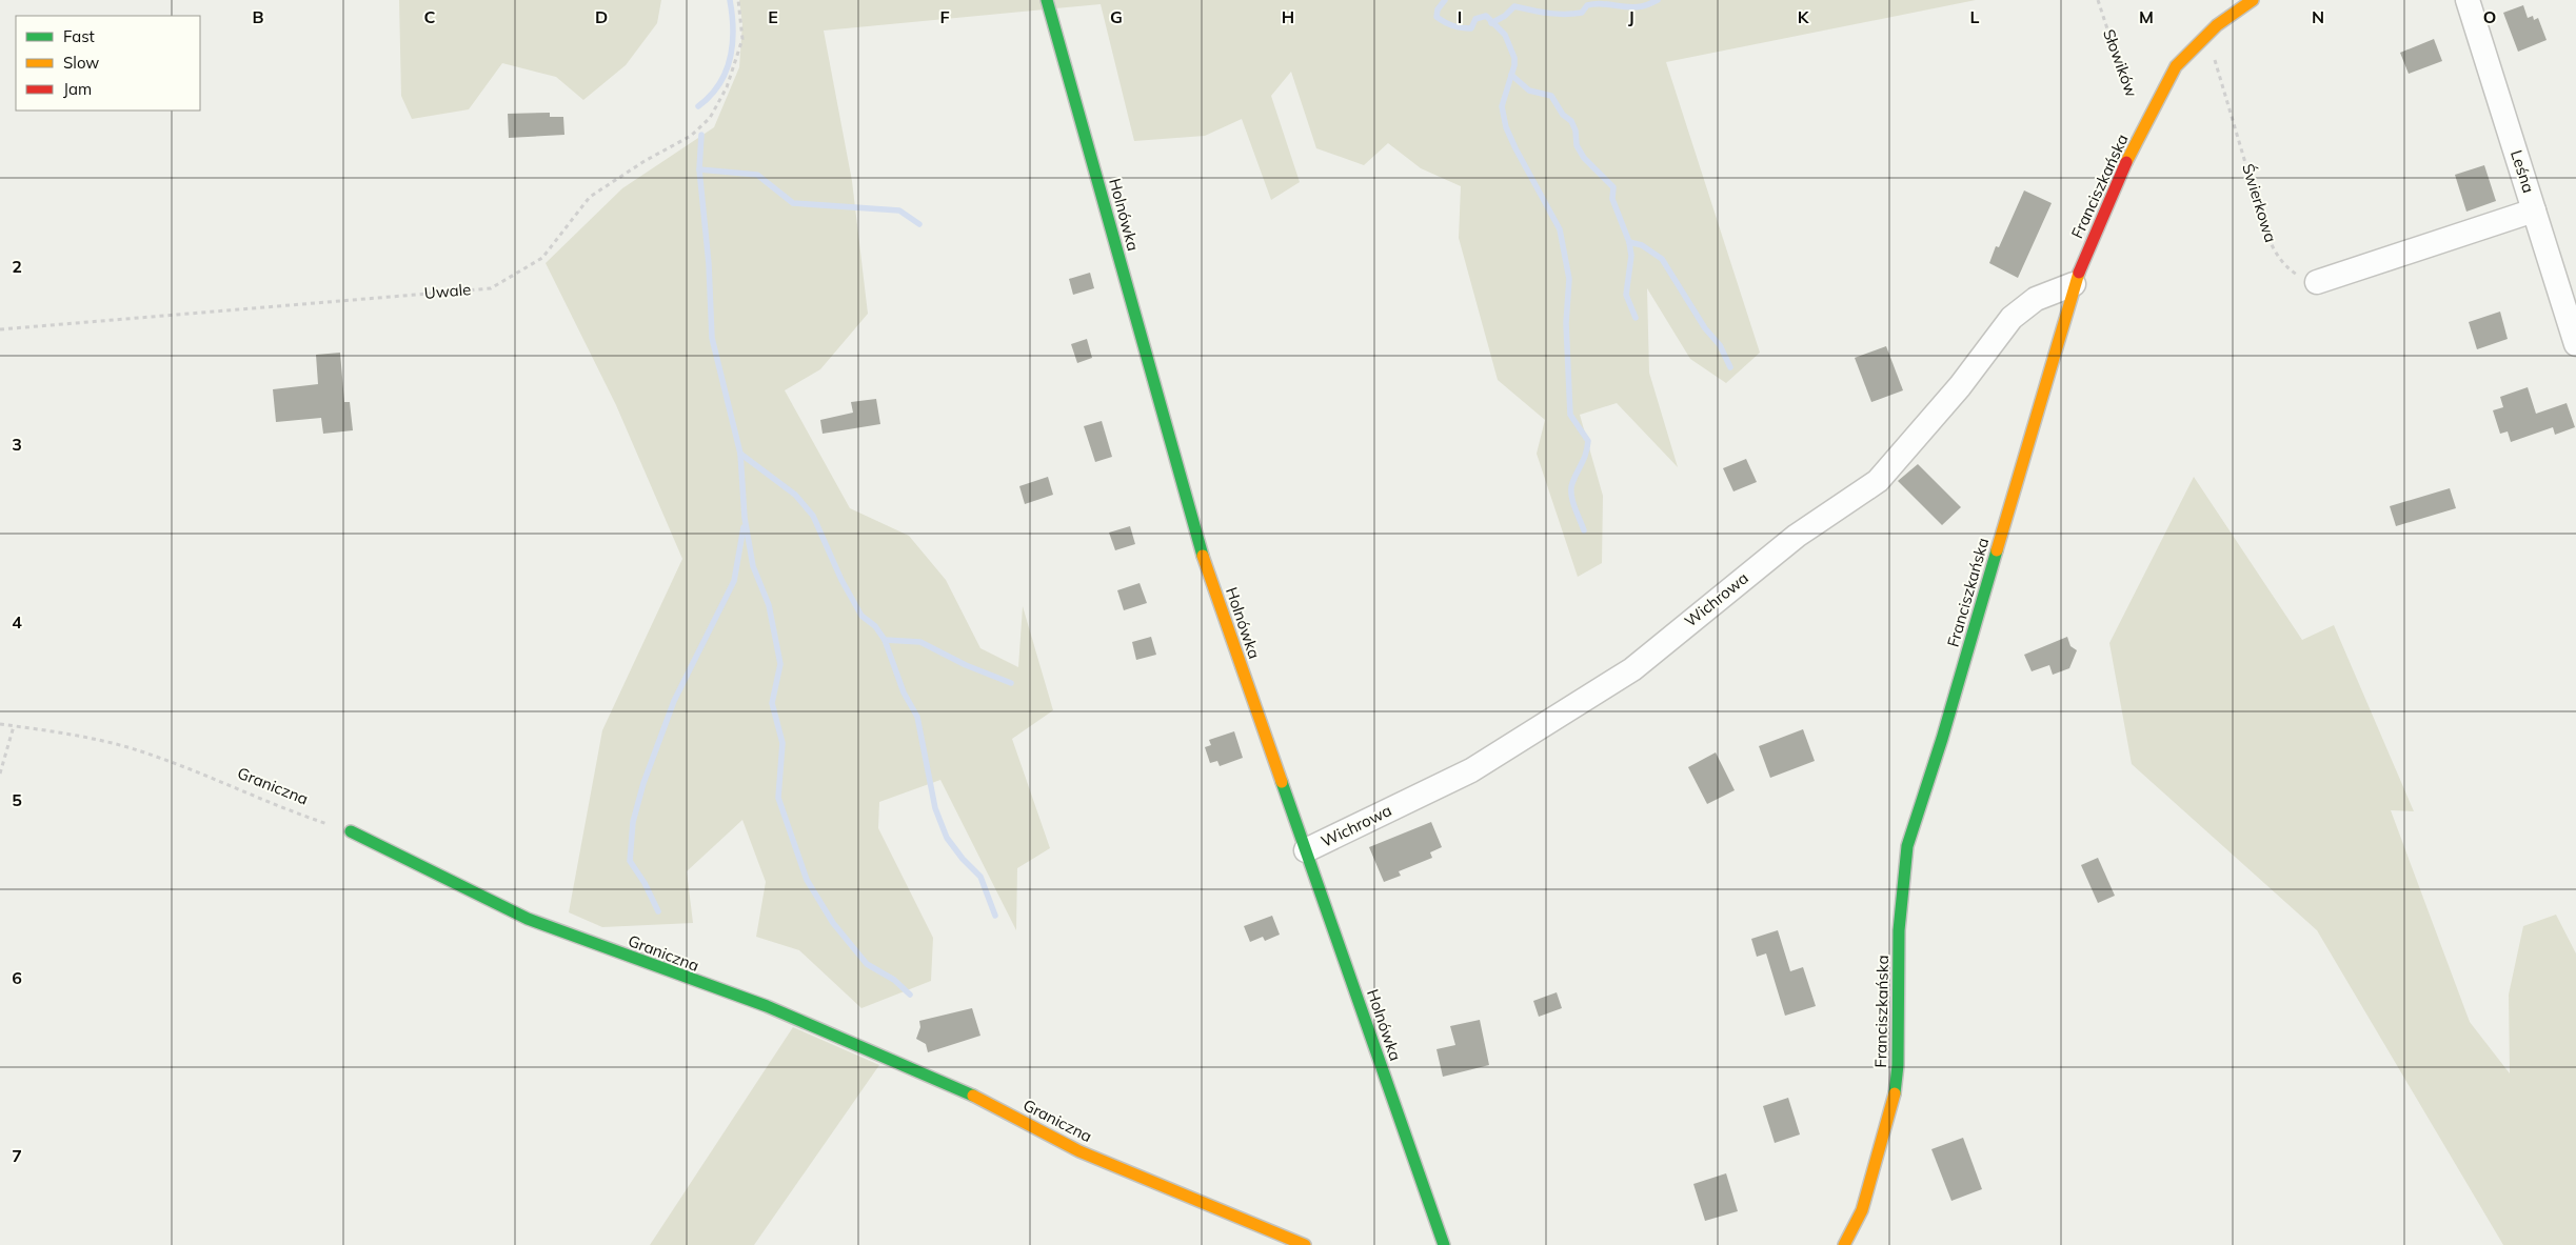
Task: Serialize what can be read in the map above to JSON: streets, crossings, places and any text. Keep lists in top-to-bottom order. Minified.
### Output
{"streets":{"street":["Leśna","Franciszkańska","Holnówka","Wichrowa","Graniczna"],"path":["Słowików","Świerkowa","Uwale"]},"crossings":[["Słowików","Franciszkańska"],["Franciszkańska","Świerkowa"],["Franciszkańska","Wichrowa"],["Holnówka","Wichrowa"]],"legend":["Fast","Slow","Jam"],"grid":{"columns":["B","C","D","E","F","G","H","I","J","K","L","M","N","O"],"rows":["2","3","4","5","6","7"]}}
